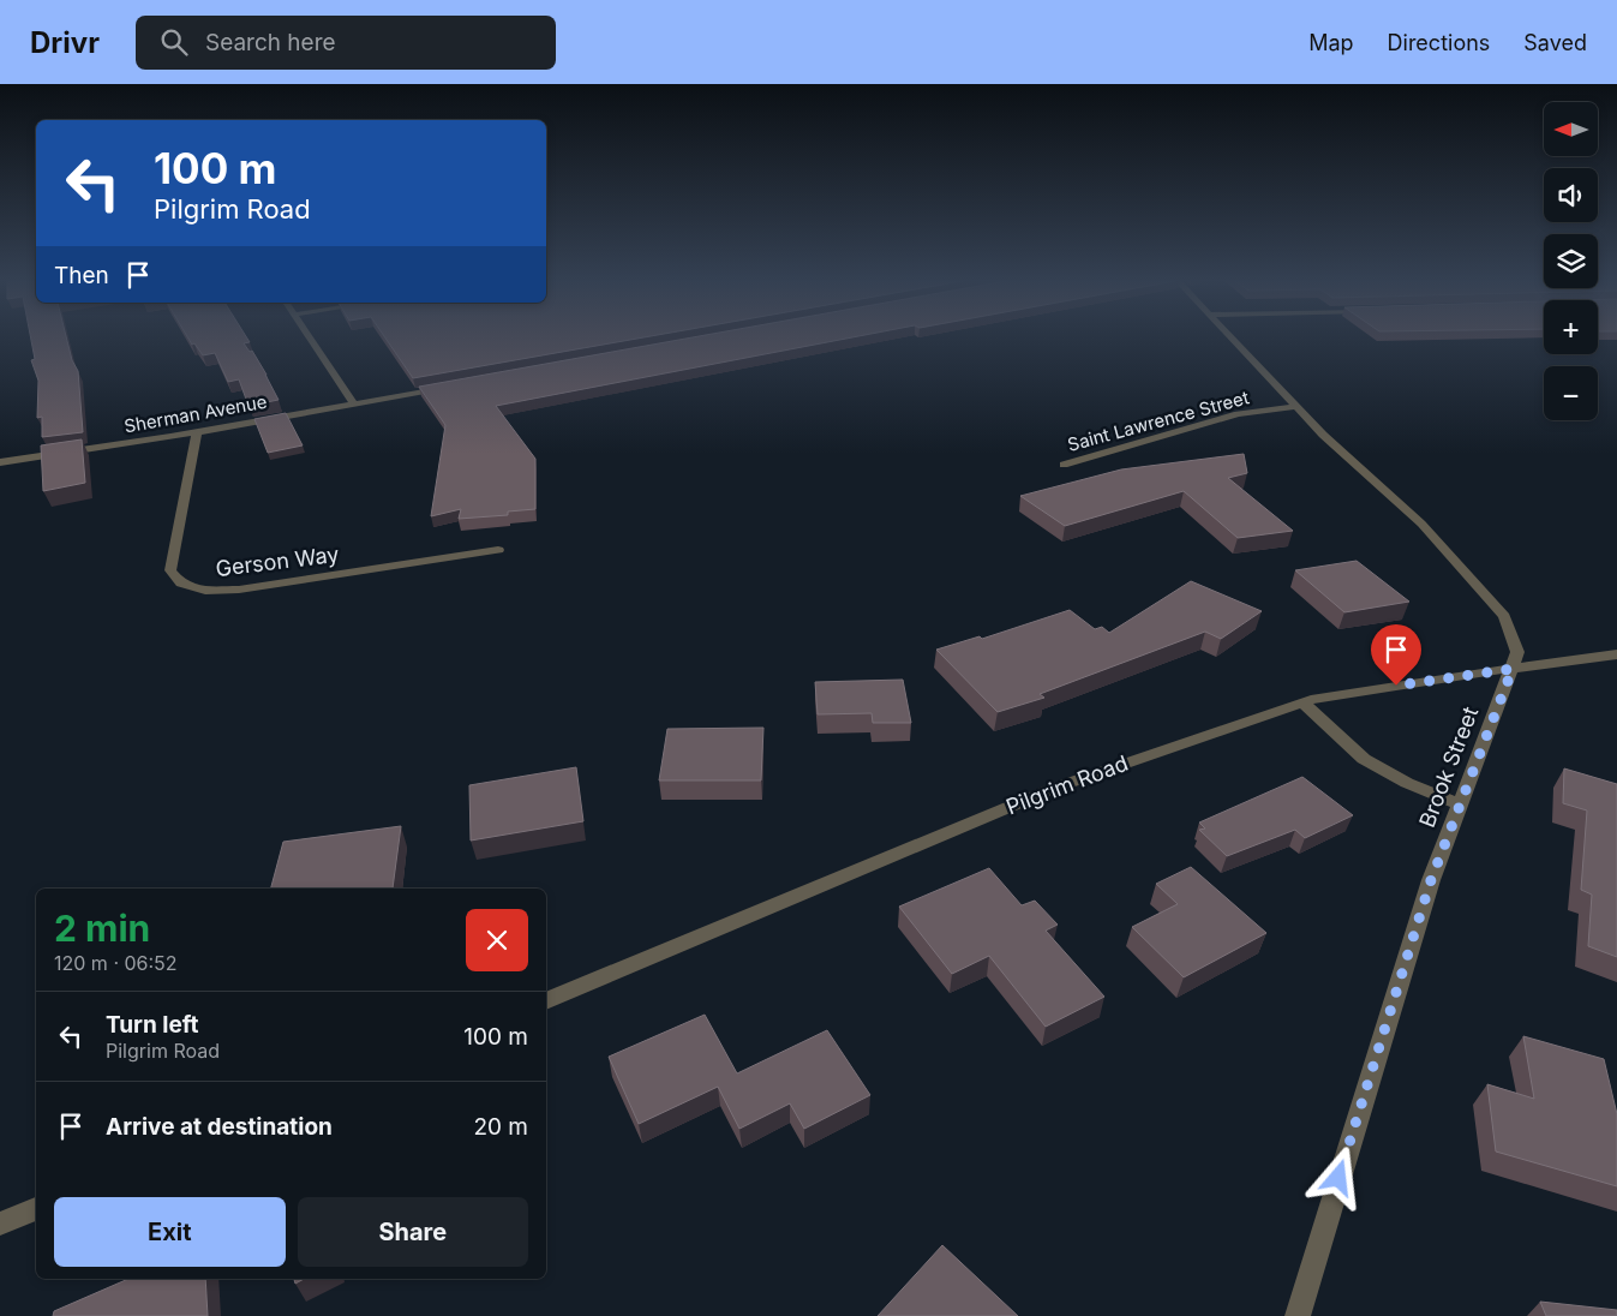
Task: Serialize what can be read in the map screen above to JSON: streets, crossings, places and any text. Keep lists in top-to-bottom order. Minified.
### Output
{"streets":{"street":["Sherman Avenue","Saint Lawrence Street","Gerson Way","Brook Street","Pilgrim Road"]},"crossings":[["Sherman Avenue","Gerson Way"],["Saint Lawrence Street","Brook Street"],["Brook Street","Pilgrim Road"]],"north":"left","page":{"header":"Drivr","search":"Search here","nav":["Map","Directions","Saved"],"map_buttons":["+","−"],"turn":["100 m","Pilgrim Road"],"then":"Then","heading":["2 min","120 m · 06:52"],"list":[{"name":"Turn left","note":"Pilgrim Road","value":"100 m"},{"name":"Arrive at destination","value":"20 m"}],"buttons":["Exit","Share"]}}
